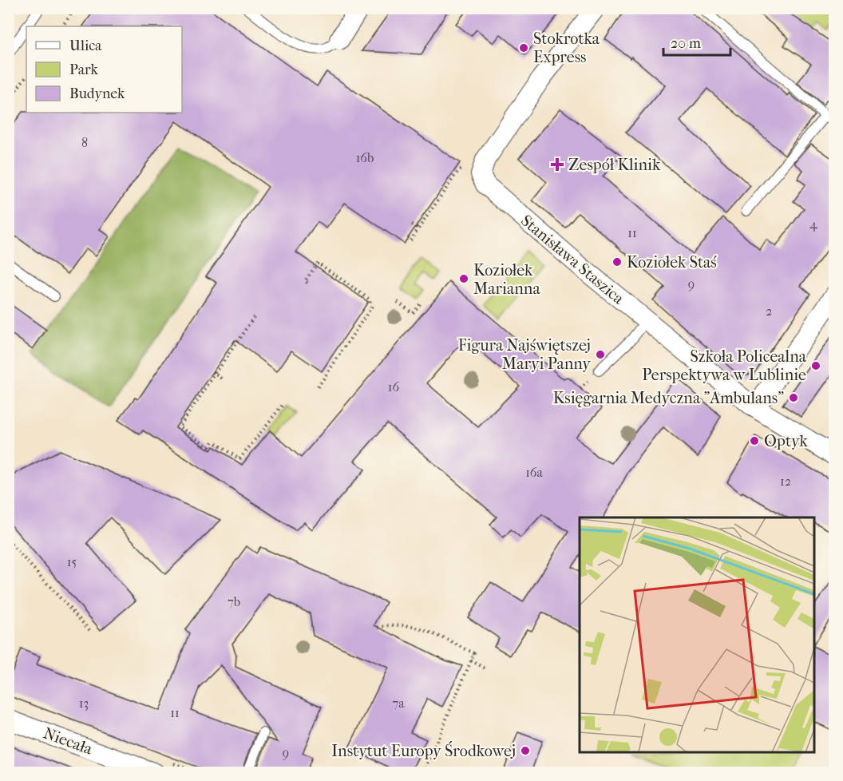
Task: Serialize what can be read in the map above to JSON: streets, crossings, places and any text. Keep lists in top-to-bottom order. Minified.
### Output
{"streets":{"street":["Stanisława Staszica","Niecała"]},"places":{"other":["Stokrotka Express","Koziołek Staś","Koziołek Marianna","Figura Najświętszej Maryi Panny","Szkoła Policealna Perspektywa w Lublinie","Księgarnia Medyczna \"Ambulans\"","Optyk","Instytut Europy Środkowej"],"health":["Zespół Klinik"]},"house_numbers":["8","16b","4","11","9","2","16","16a","12","15","7b","13","7a","11","9"],"legend":["Ulica","Park","Budynek"],"scale_bar":"20 m"}
